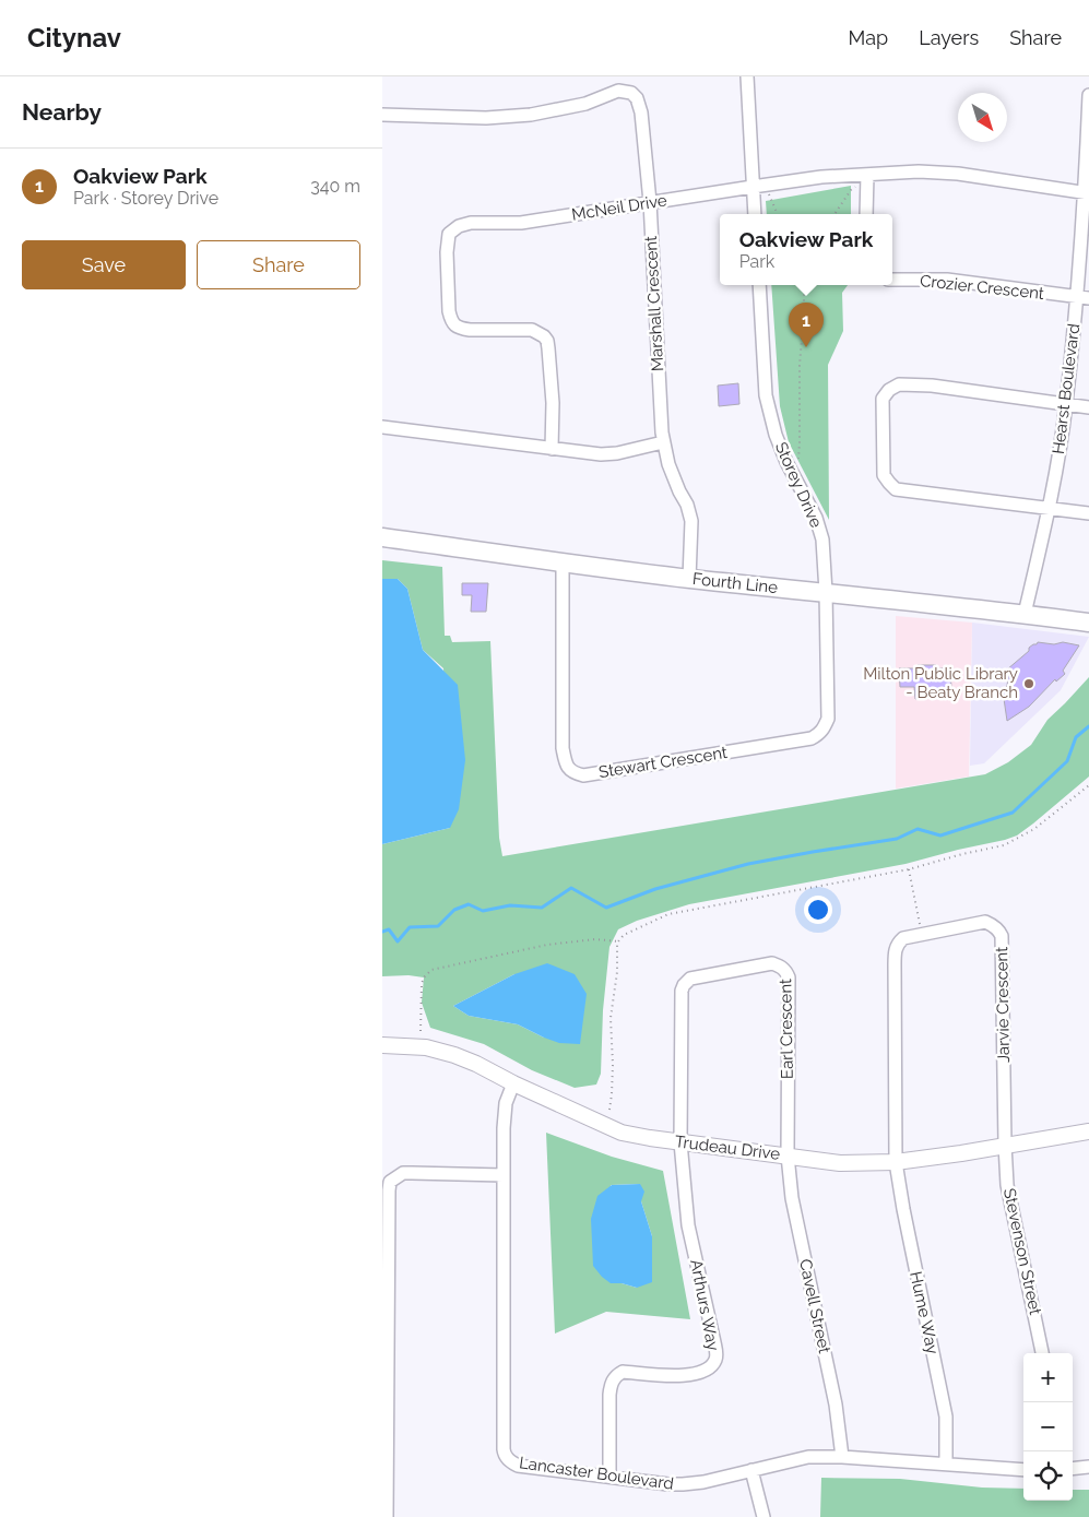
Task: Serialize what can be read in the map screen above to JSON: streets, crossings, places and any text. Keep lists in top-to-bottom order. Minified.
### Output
{"streets":{"main road":["Fourth Line"],"street":["McNeil Drive","Crozier Crescent","Marshall Crescent","Hearst Boulevard","Storey Drive","Stewart Crescent","Jarvie Crescent","Earl Crescent","Trudeau Drive","Stevenson Street","Arthurs Way","Cavell Street","Hume Way","Lancaster Boulevard"]},"crossings":[["McNeil Drive","Marshall Crescent"],["McNeil Drive","Hearst Boulevard"],["Crozier Crescent","Hearst Boulevard"],["Marshall Crescent","Fourth Line"],["Hearst Boulevard","Fourth Line"],["Storey Drive","Fourth Line"],["Storey Drive","Stewart Crescent"],["Fourth Line","Stewart Crescent"],["Jarvie Crescent","Trudeau Drive"],["Jarvie Crescent","Stevenson Street"],["Jarvie Crescent","Hume Way"],["Earl Crescent","Trudeau Drive"],["Earl Crescent","Arthurs Way"],["Earl Crescent","Cavell Street"],["Trudeau Drive","Stevenson Street"],["Trudeau Drive","Arthurs Way"],["Trudeau Drive","Cavell Street"],["Trudeau Drive","Hume Way"],["Trudeau Drive","Lancaster Boulevard"],["Arthurs Way","Lancaster Boulevard"],["Cavell Street","Lancaster Boulevard"],["Hume Way","Lancaster Boulevard"]],"places":["Milton Public Library - Beaty Branch"],"north":"bottom right","page":{"header":"Citynav","nav":["Map","Layers","Share"],"heading":"Nearby","list":[{"mark":"1","name":"Oakview Park","note":"Park · Storey Drive","value":"340 m"}],"popup":["Oakview Park","Park"],"buttons":["Save","Share"],"pins":"1","map_buttons":["+","−"]}}
